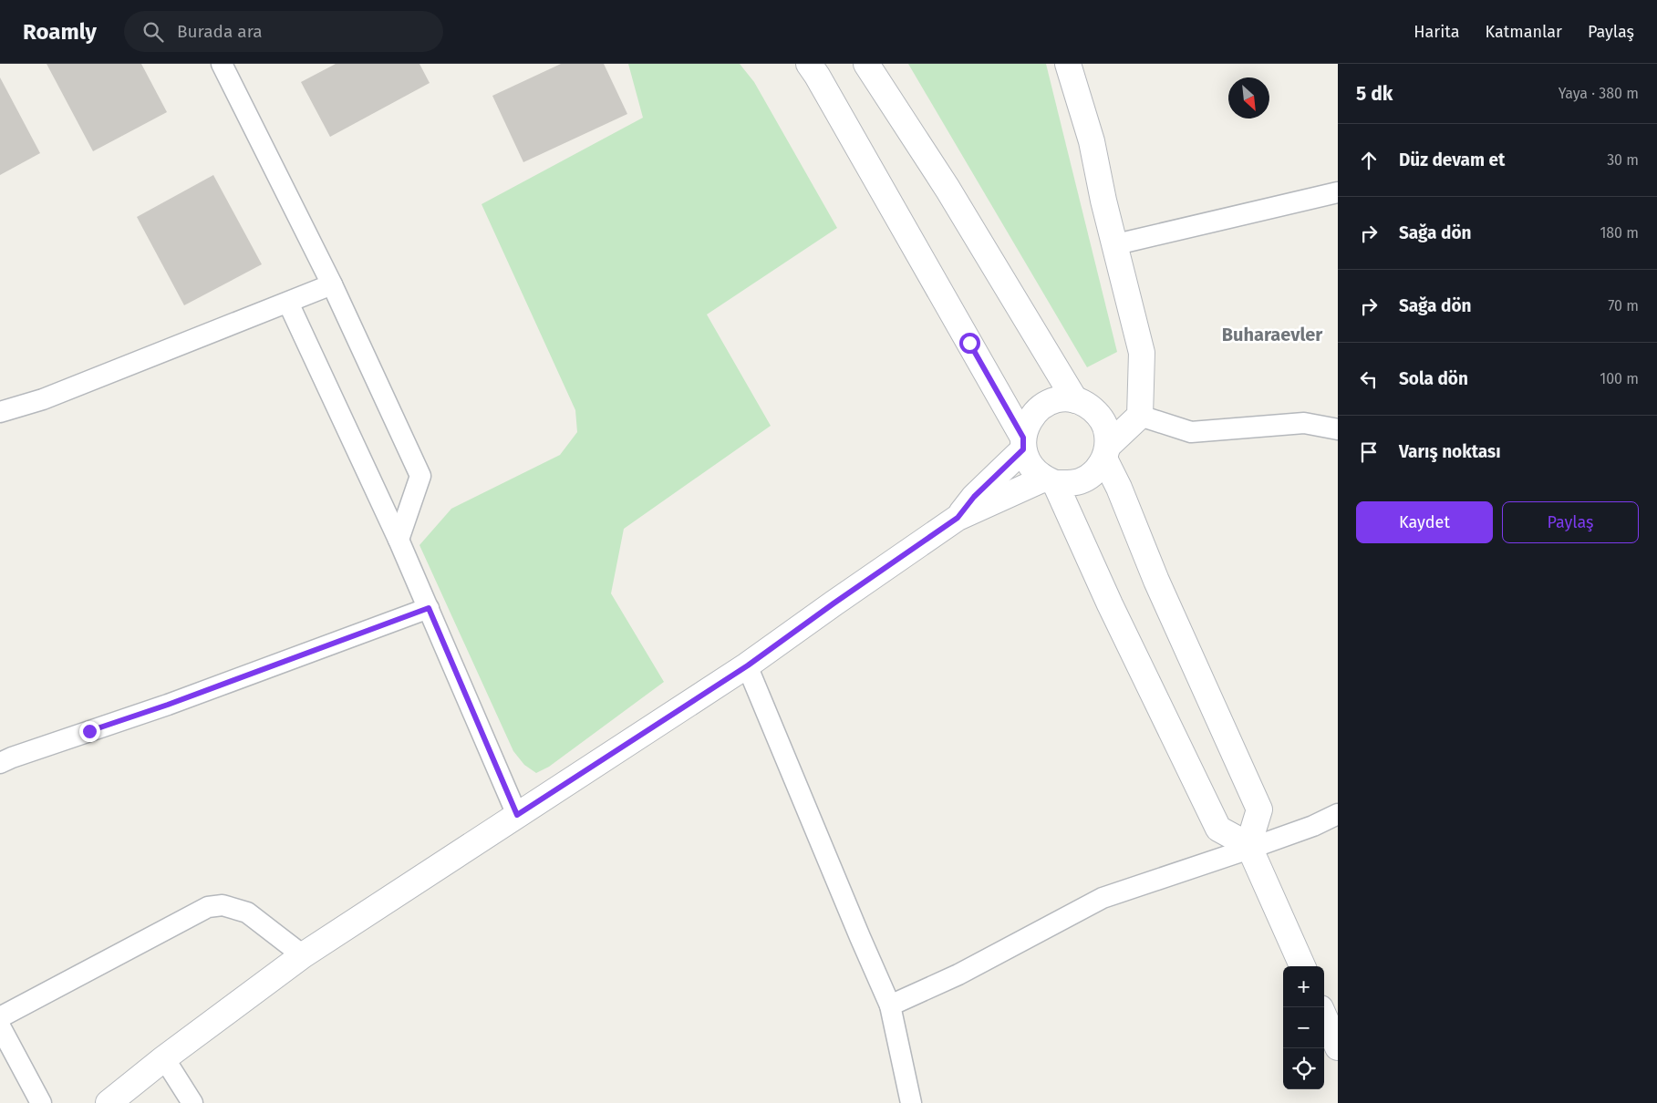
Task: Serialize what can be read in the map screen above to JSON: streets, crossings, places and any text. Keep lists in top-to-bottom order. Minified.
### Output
{"districts":["Buharaevler"],"north":"bottom right","page":{"header":"Roamly","search":"Burada ara","nav":["Harita","Katmanlar","Paylaş"],"heading":["5 dk","Yaya · 380 m"],"list":[["Düz devam et","30 m"],["Sağa dön","180 m"],["Sağa dön","70 m"],["Sola dön","100 m"],"Varış noktası"],"buttons":["Kaydet","Paylaş"],"map_buttons":["+","−"]}}
